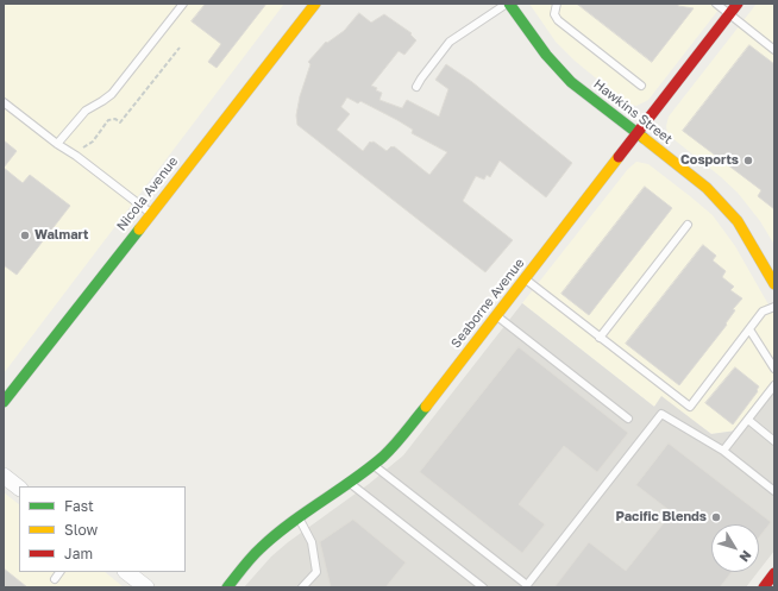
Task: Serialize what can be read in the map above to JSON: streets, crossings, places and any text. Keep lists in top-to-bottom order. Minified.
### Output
{"streets":{"street":["Hawkins Street","Nicola Avenue","Seaborne Avenue"]},"crossings":[["Hawkins Street","Seaborne Avenue"]],"places":["Cosports","Walmart","Pacific Blends"],"legend":["Fast","Slow","Jam"],"north":"bottom right"}
